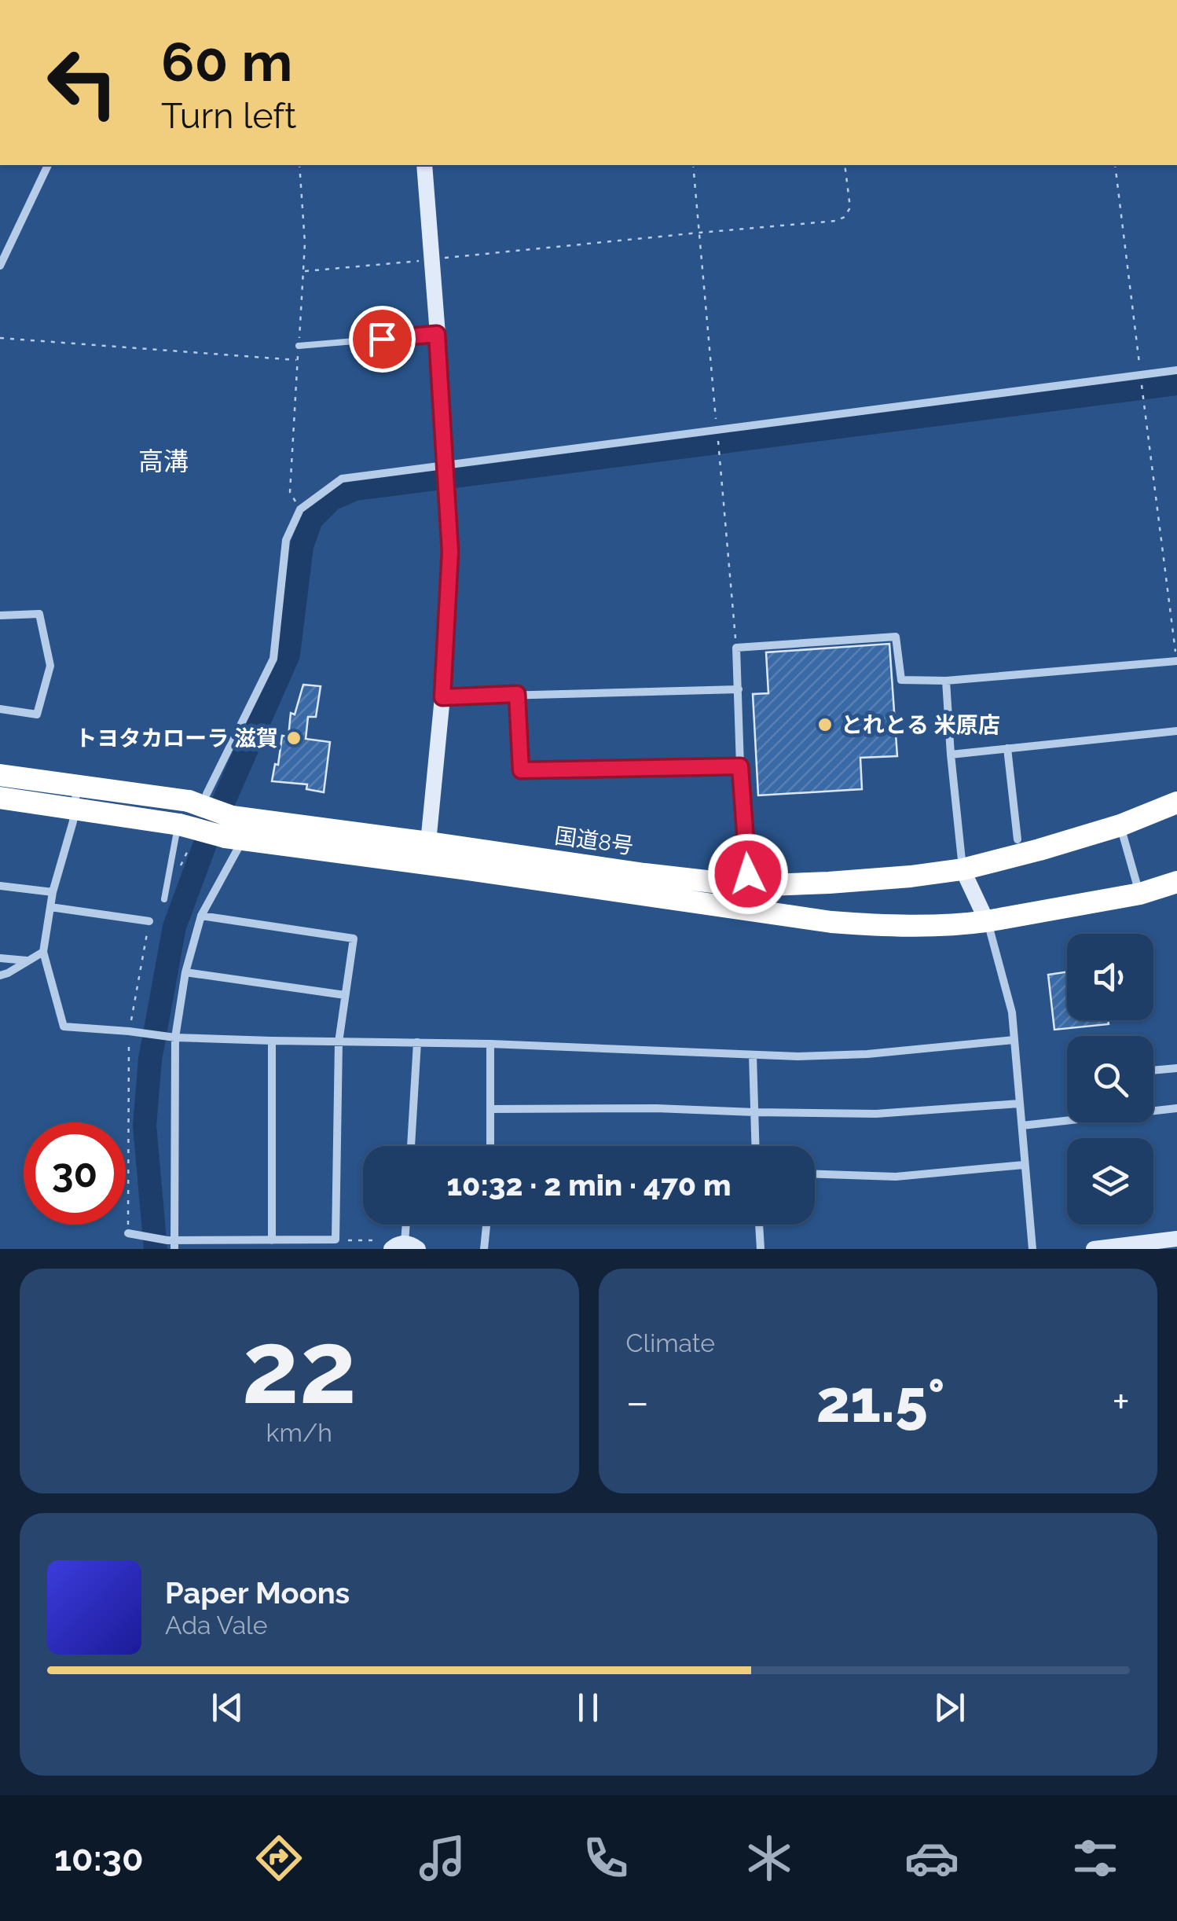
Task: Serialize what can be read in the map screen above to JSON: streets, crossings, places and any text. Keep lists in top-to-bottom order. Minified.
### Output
{"streets":{"highway":["国道8号"]},"districts":["高溝"],"places":["とれとる 米原店","トヨタカローラ 滋賀"],"page":{"turn":["60 m","Turn left"],"limit":"30","trip":"10:32 · 2 min · 470 m","tile":[["22","km/h"],"Climate"],"heat":["−","21.5°","+"],"song":["Paper Moons","Ada Vale"],"tabs":"10:30"}}
